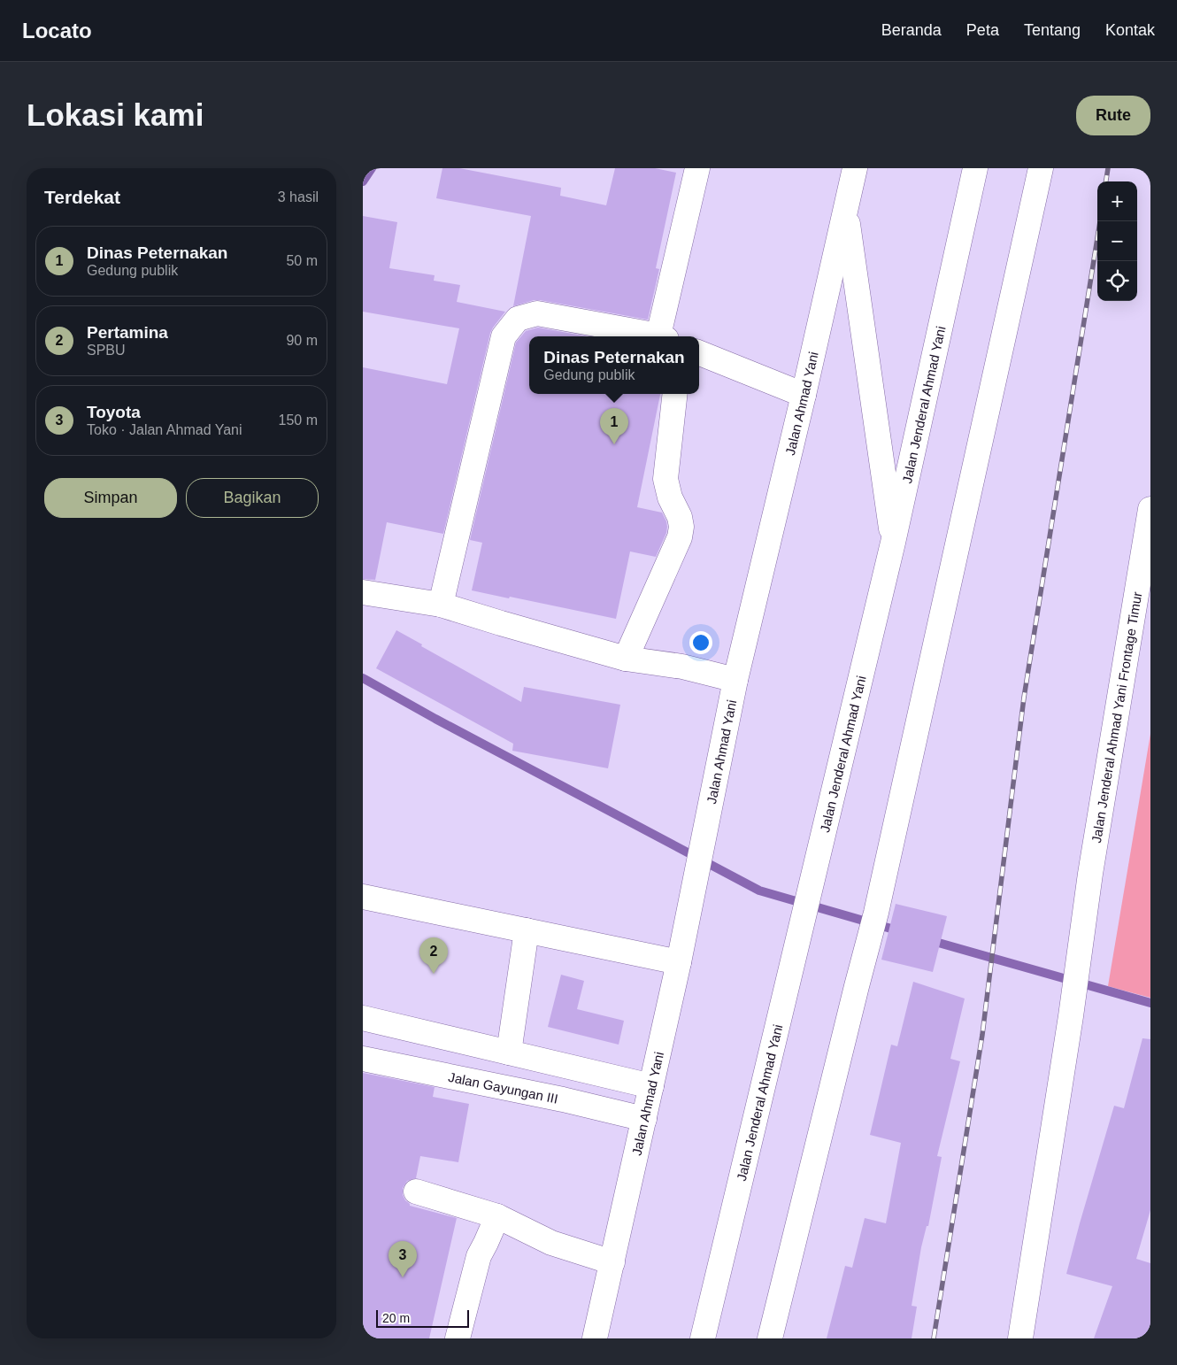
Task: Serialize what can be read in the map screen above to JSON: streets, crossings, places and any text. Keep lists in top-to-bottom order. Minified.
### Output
{"streets":{"main road":["Jalan Ahmad Yani","Jalan Jenderal Ahmad Yani","Jalan Jenderal Ahmad Yani Frontage Timur","Jalan Gayungan III"]},"crossings":[["Jalan Ahmad Yani","Jalan Gayungan III"]],"scale_bar":"20 m","page":{"header":"Locato","nav":["Beranda","Peta","Tentang","Kontak"],"buttons":["Rute",["Simpan","Bagikan"]],"title":"Lokasi kami","heading":["Terdekat","3 hasil"],"map_buttons":["+","−"],"list":[{"mark":"1","name":"Dinas Peternakan","note":"Gedung publik","value":"50 m"},{"mark":"2","name":"Pertamina","note":"SPBU","value":"90 m"},{"mark":"3","name":"Toyota","note":"Toko · Jalan Ahmad Yani","value":"150 m"}],"popup":["Dinas Peternakan","Gedung publik"],"pins":["1","2","3"],"scale":"20 m"}}
